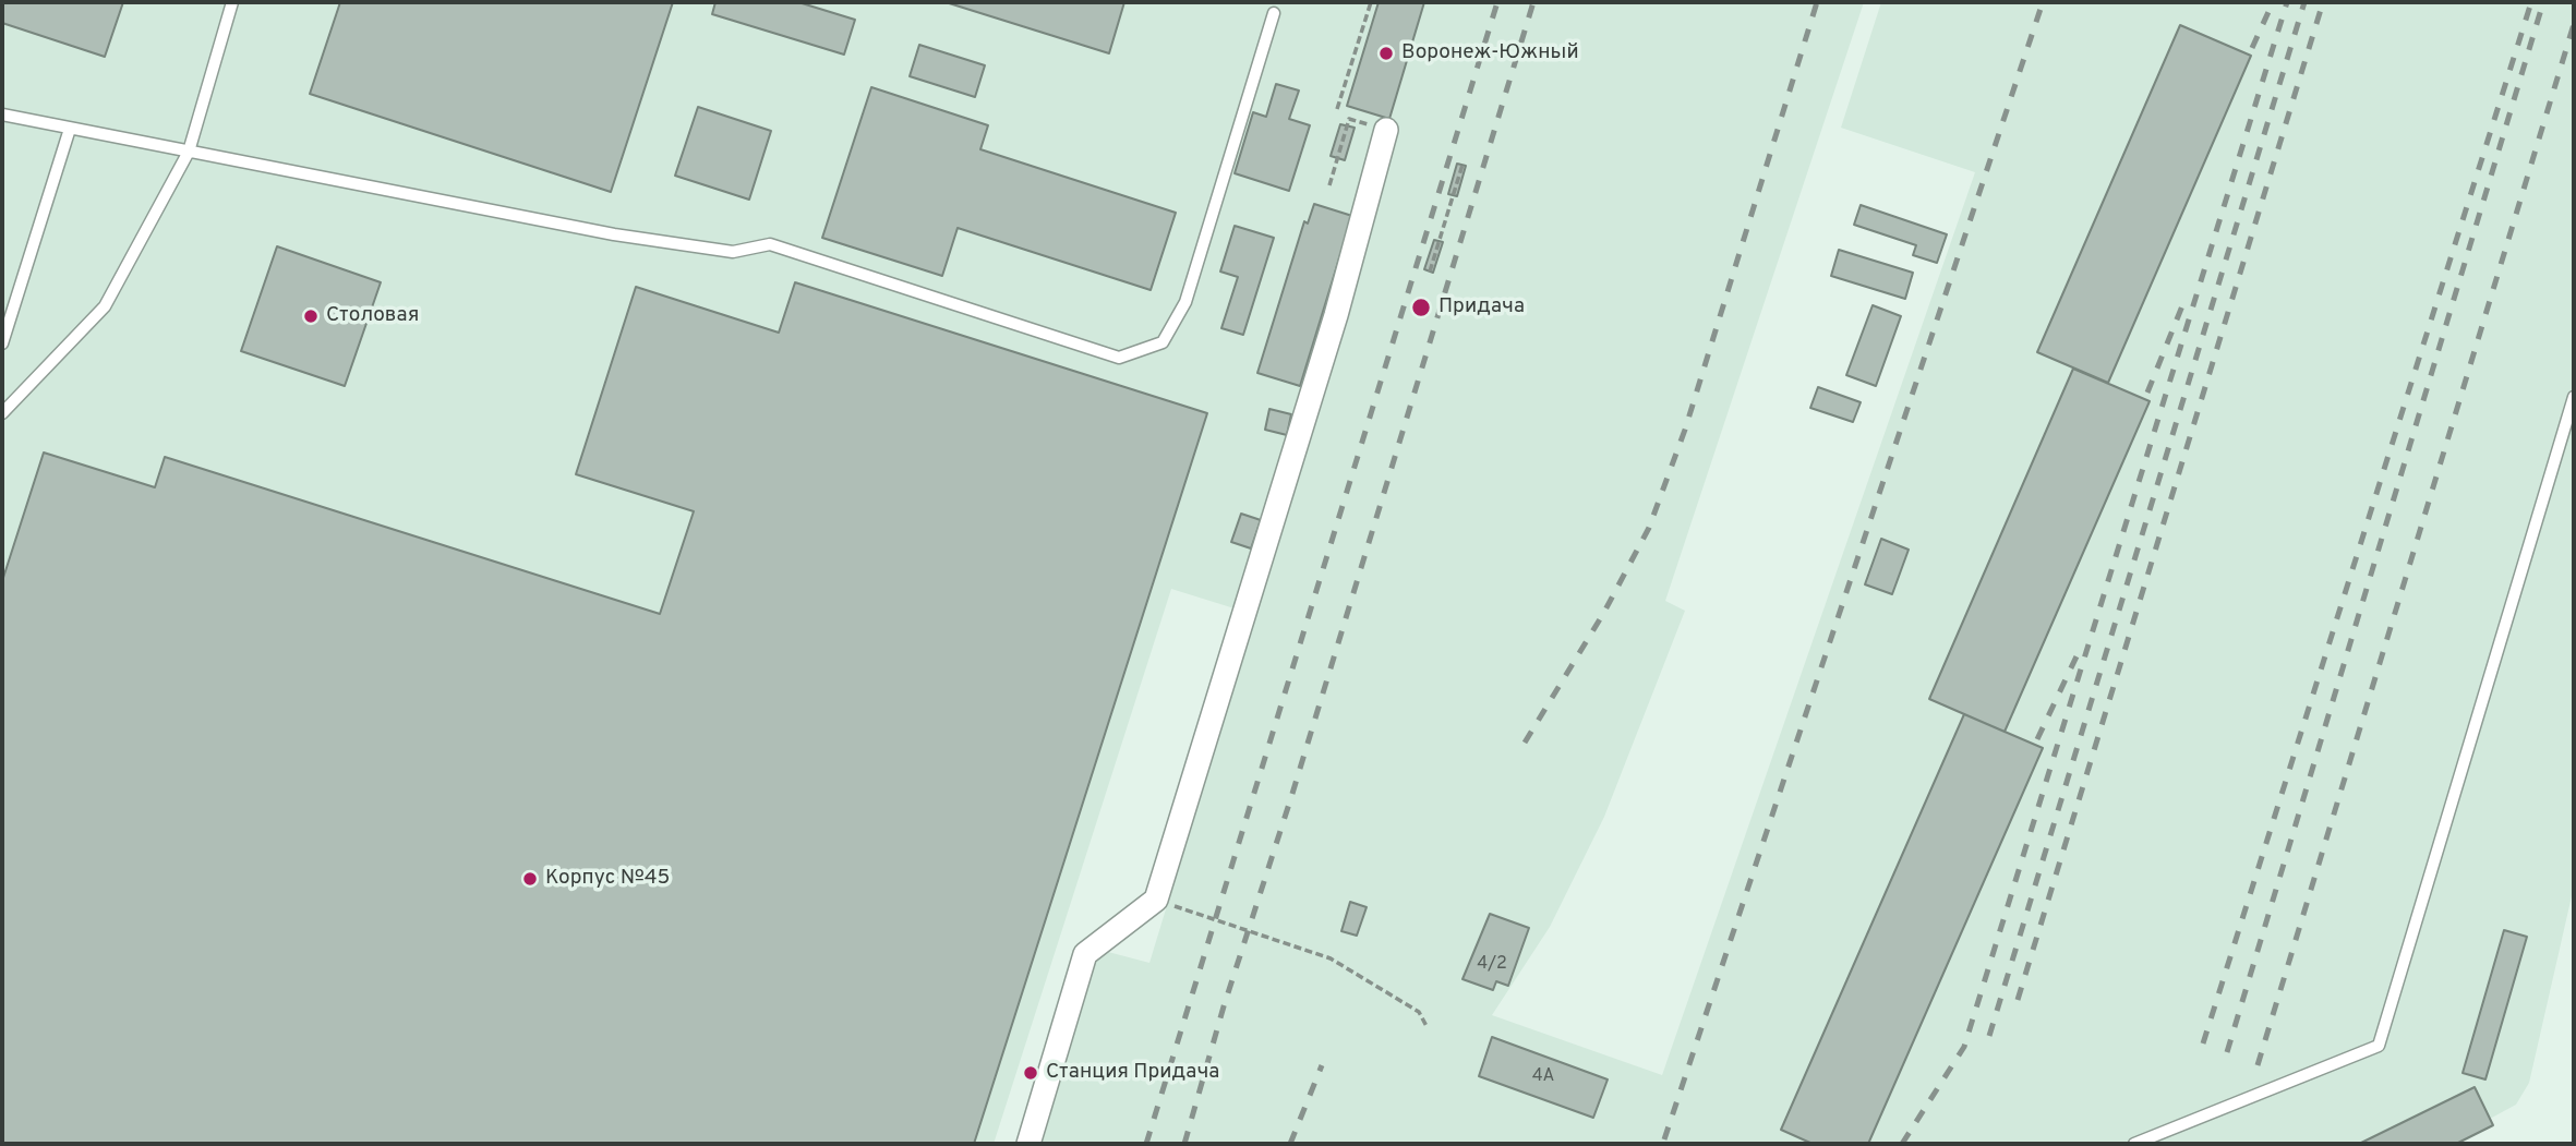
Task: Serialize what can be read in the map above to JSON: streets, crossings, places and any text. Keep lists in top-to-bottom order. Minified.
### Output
{"places":["Воронеж-Южный","Придача","Столовая","Корпус №45","Станция Придача"],"house_numbers":["4/2","4А"]}
